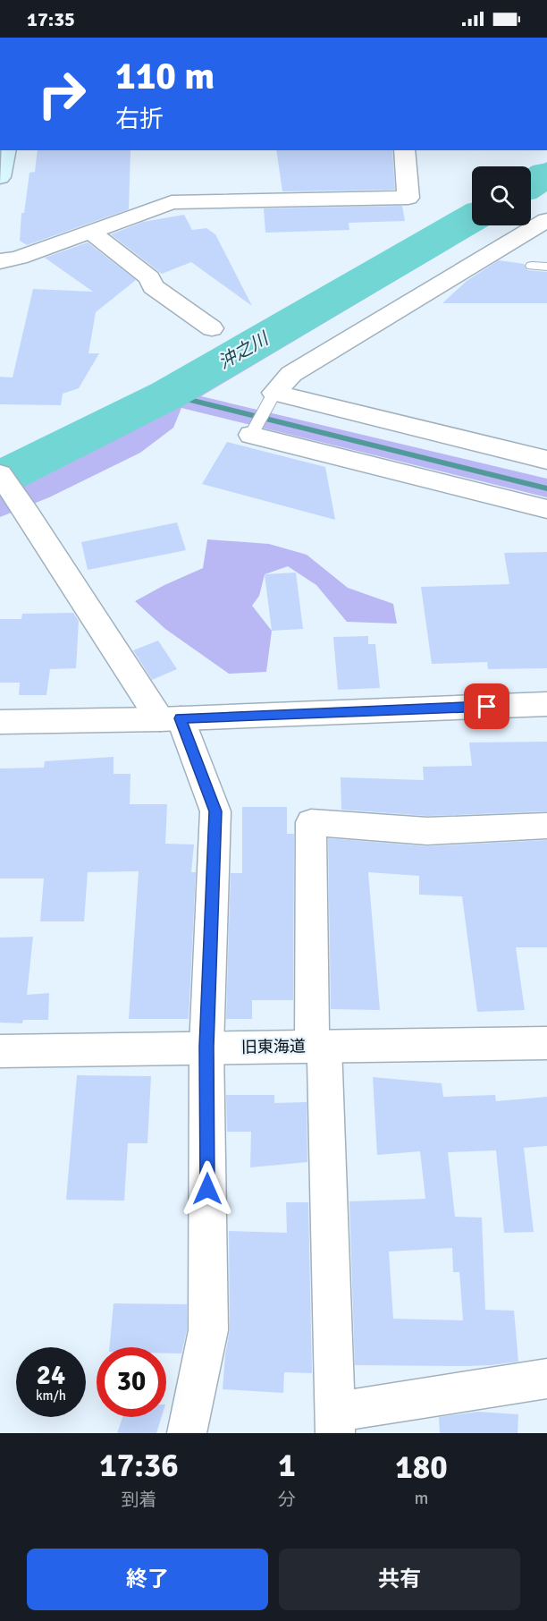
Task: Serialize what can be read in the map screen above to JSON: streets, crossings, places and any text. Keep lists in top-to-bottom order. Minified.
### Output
{"streets":{"street":["旧東海道"]},"water":["沖之川"],"page":{"status":"17:35","turn":["110 m","右折"],"speed":"24 km/h","limit":"30","eta":["17:36","到着","1","分","180","m"],"buttons":["終了","共有"]}}
